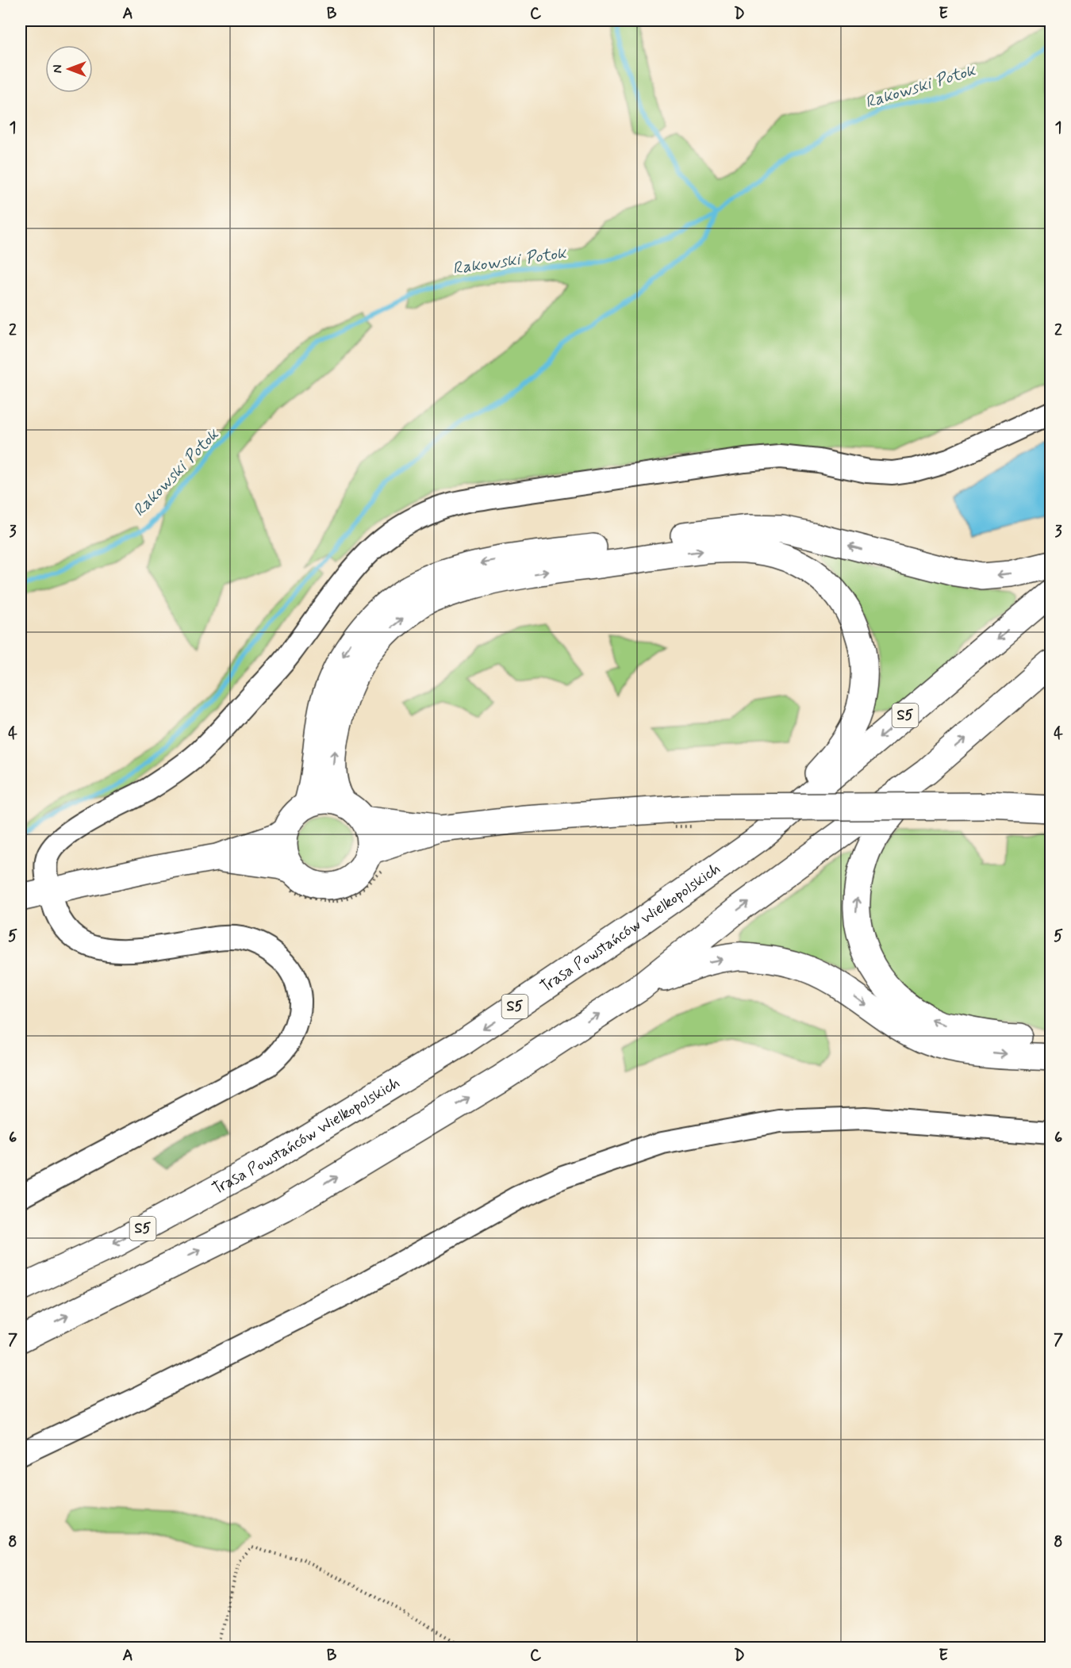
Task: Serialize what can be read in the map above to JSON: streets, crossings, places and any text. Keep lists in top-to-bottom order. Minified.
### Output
{"streets":{"main road":["S5","Trasa Powstańców Wielkopolskich"]},"water":["Rakowski Potok"],"north":"left","grid":{"columns":["A","B","C","D","E"],"rows":["1","2","3","4","5","6","7","8"]}}
